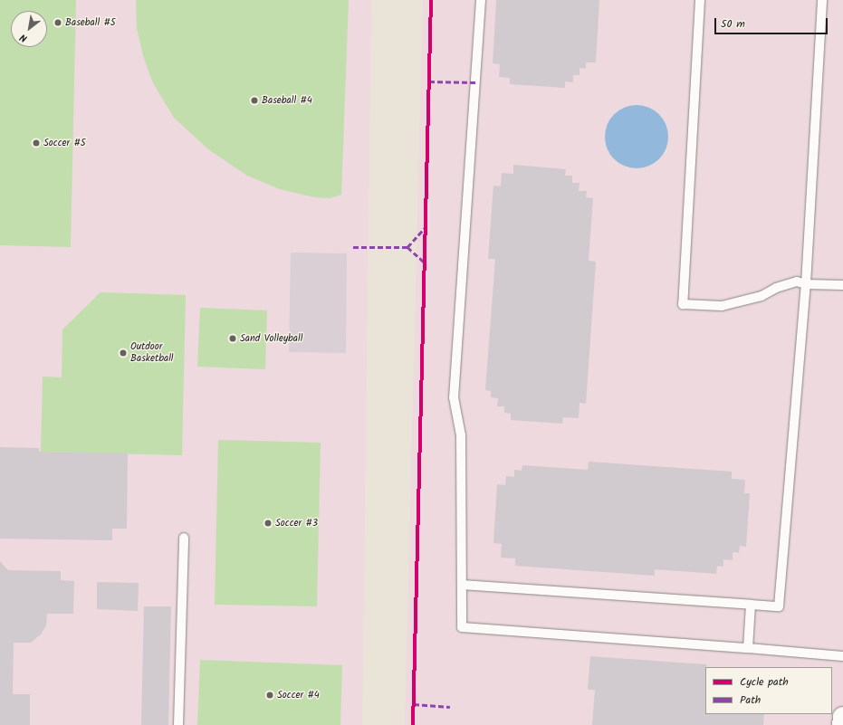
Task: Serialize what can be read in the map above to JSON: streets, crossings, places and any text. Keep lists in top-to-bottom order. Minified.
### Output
{"places":["Baseball #5","Baseball #4","Soccer #5","Sand Volleyball","Outdoor Basketball","Soccer #3","Soccer #4"],"legend":["Cycle path","Path"],"scale_bar":"50 m","north":"bottom left"}
